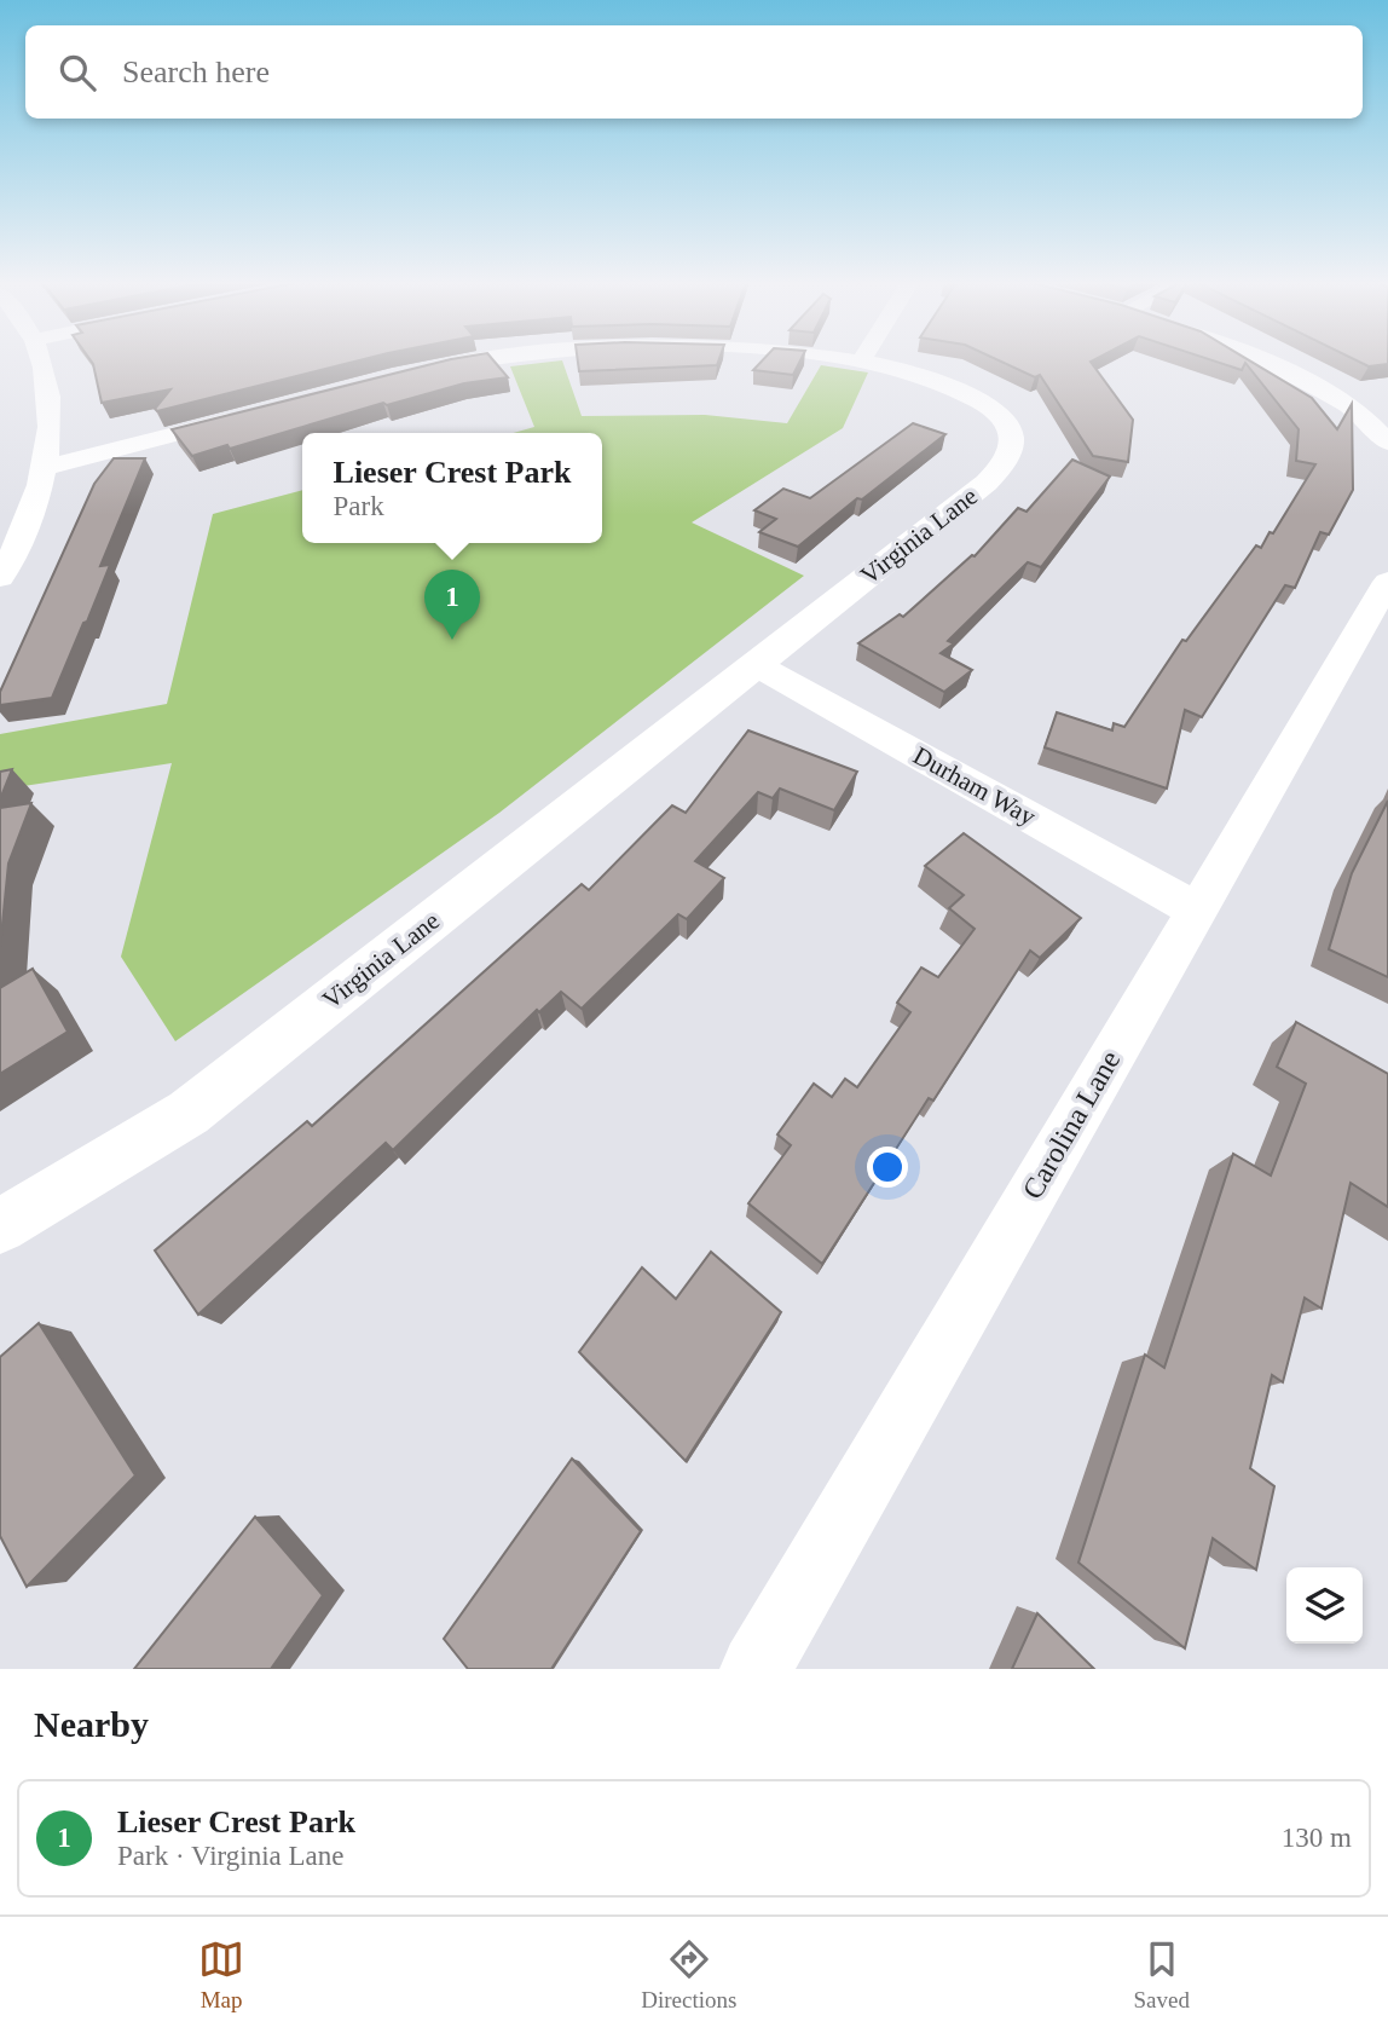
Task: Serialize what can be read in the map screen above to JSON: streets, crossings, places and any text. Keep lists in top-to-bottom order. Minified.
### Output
{"streets":{"street":["Virginia Lane","Durham Way","Carolina Lane"]},"crossings":[["Virginia Lane","Durham Way"],["Durham Way","Carolina Lane"]],"page":{"search":"Search here","popup":["Lieser Crest Park","Park"],"pins":"1","heading":"Nearby","list":[{"mark":"1","name":"Lieser Crest Park","note":"Park · Virginia Lane","value":"130 m"}],"nav":["Map","Directions","Saved"]}}
